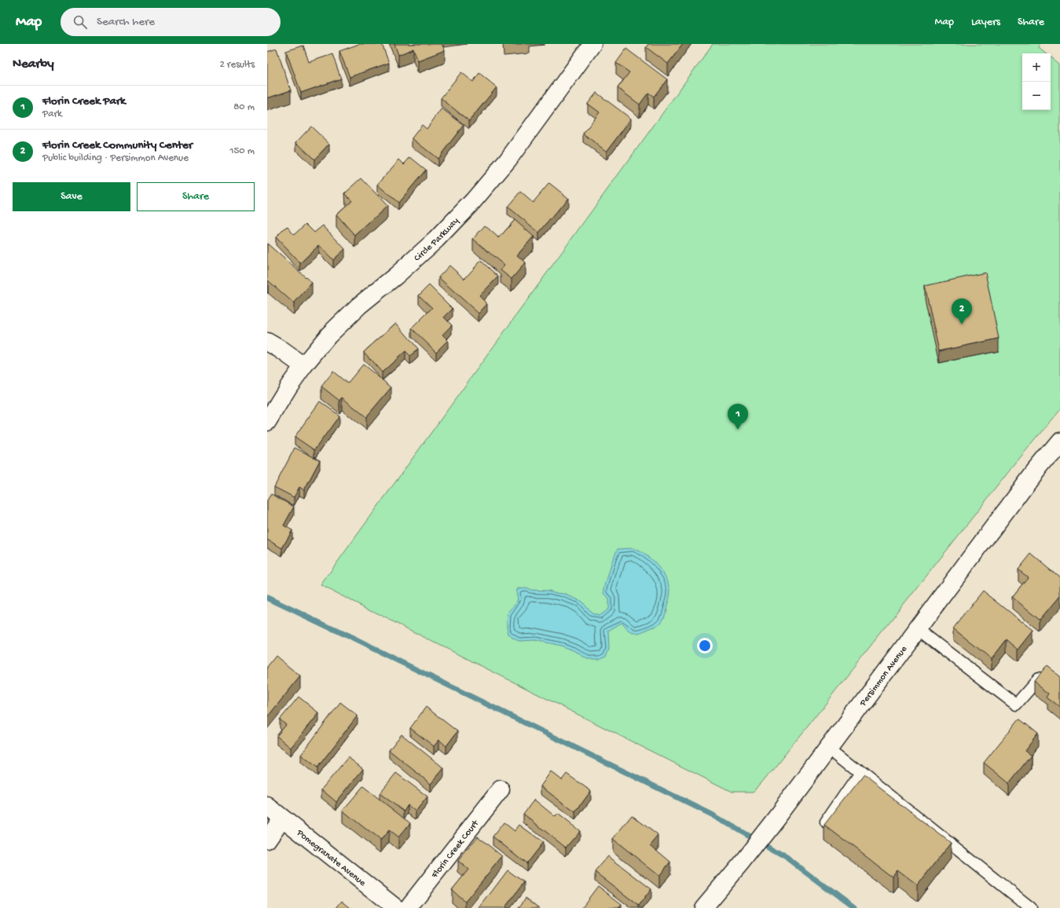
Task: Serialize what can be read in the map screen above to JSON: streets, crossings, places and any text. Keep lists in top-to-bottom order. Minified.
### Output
{"streets":{"street":["Circle Parkway","Persimmon Avenue","Florin Creek Court","Pomegranate Avenue"]},"page":{"header":"Map","search":"Search here","nav":["Map","Layers","Share"],"heading":["Nearby","2 results"],"map_buttons":["+","−"],"list":[{"mark":"1","name":"Florin Creek Park","note":"Park","value":"80 m"},{"mark":"2","name":"Florin Creek Community Center","note":"Public building · Persimmon Avenue","value":"150 m"}],"buttons":["Save","Share"],"pins":["2","1"]}}
